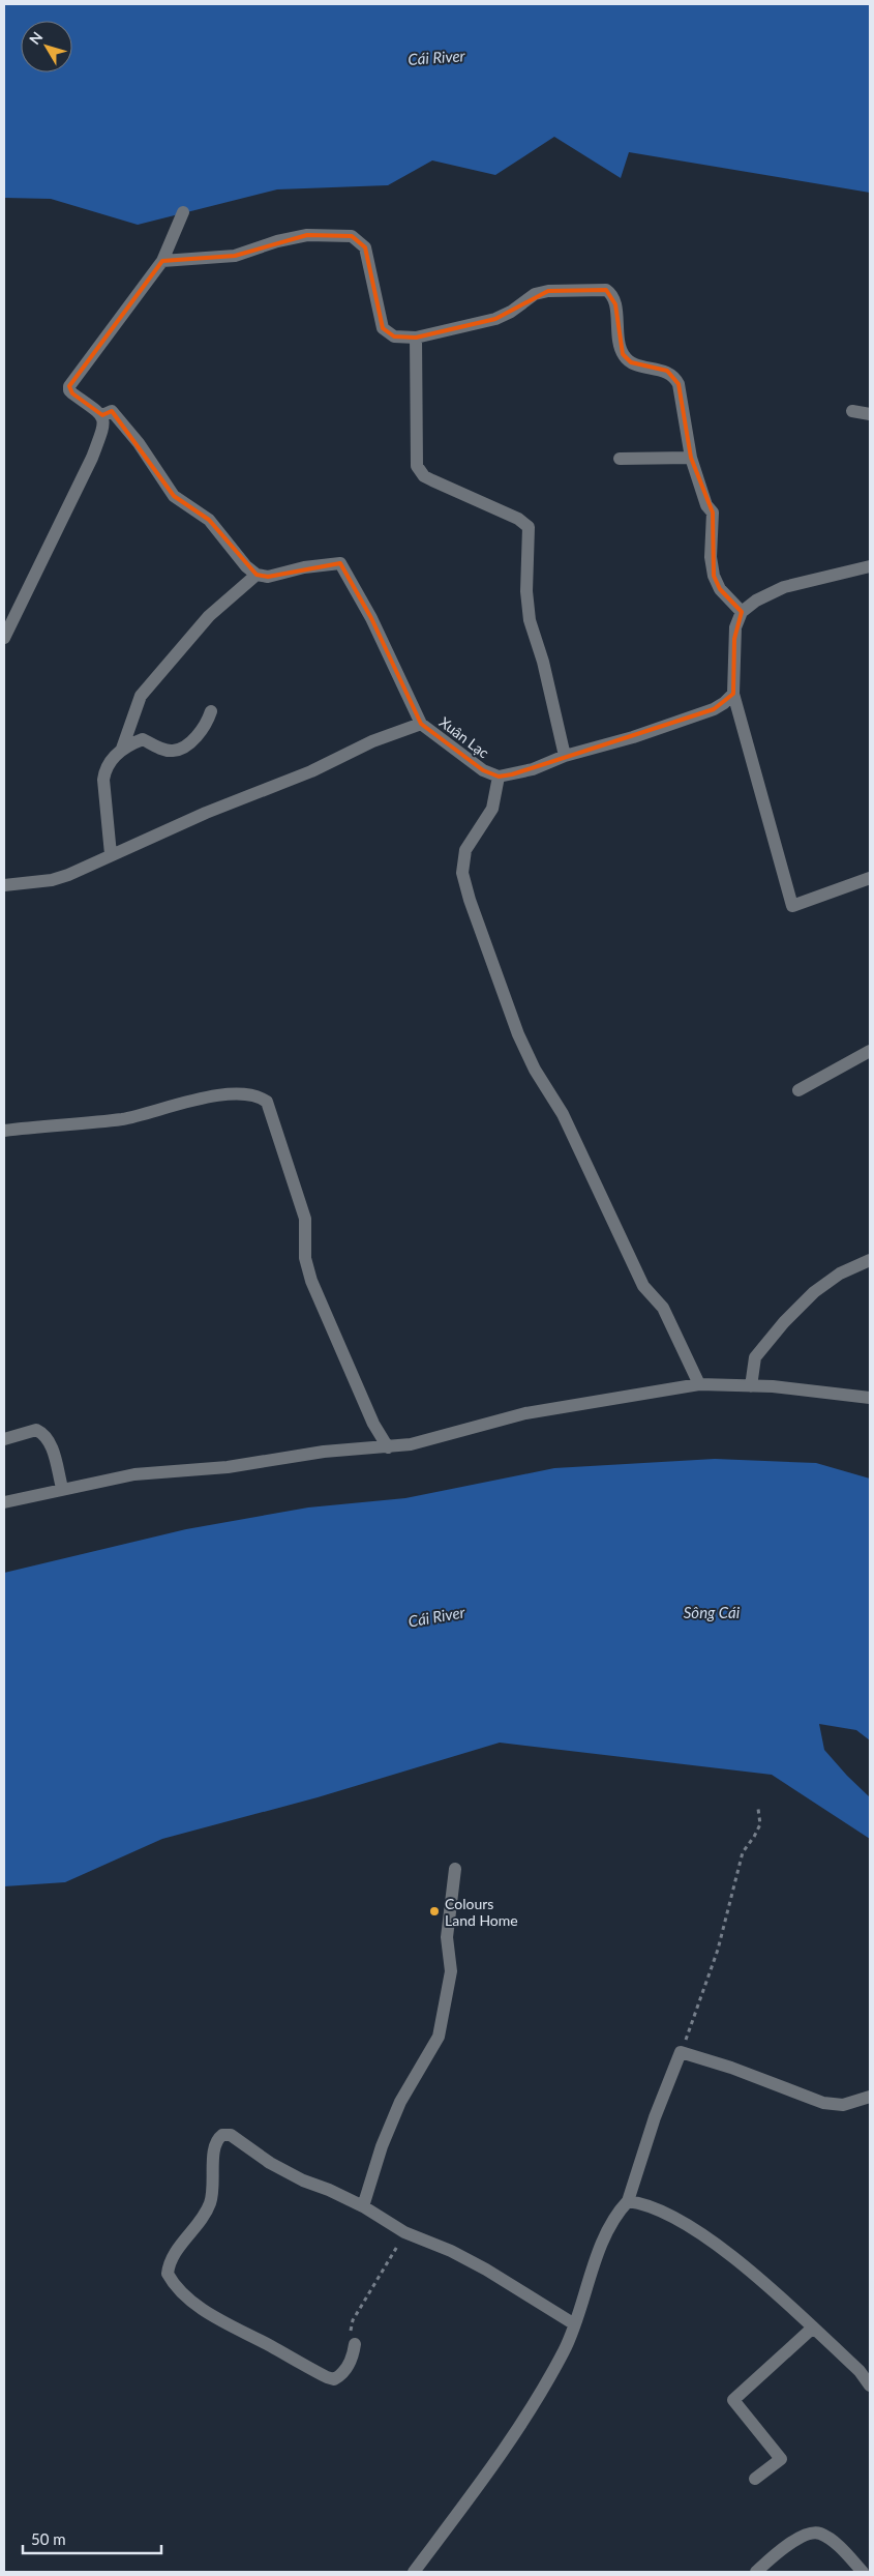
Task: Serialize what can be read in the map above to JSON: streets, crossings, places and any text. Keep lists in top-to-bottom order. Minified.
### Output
{"streets":{"street":["Xuân Lạc"]},"water":["Cái River","Sông Cái"],"places":["Colours Land Home"],"scale_bar":"50 m","north":"top left"}
